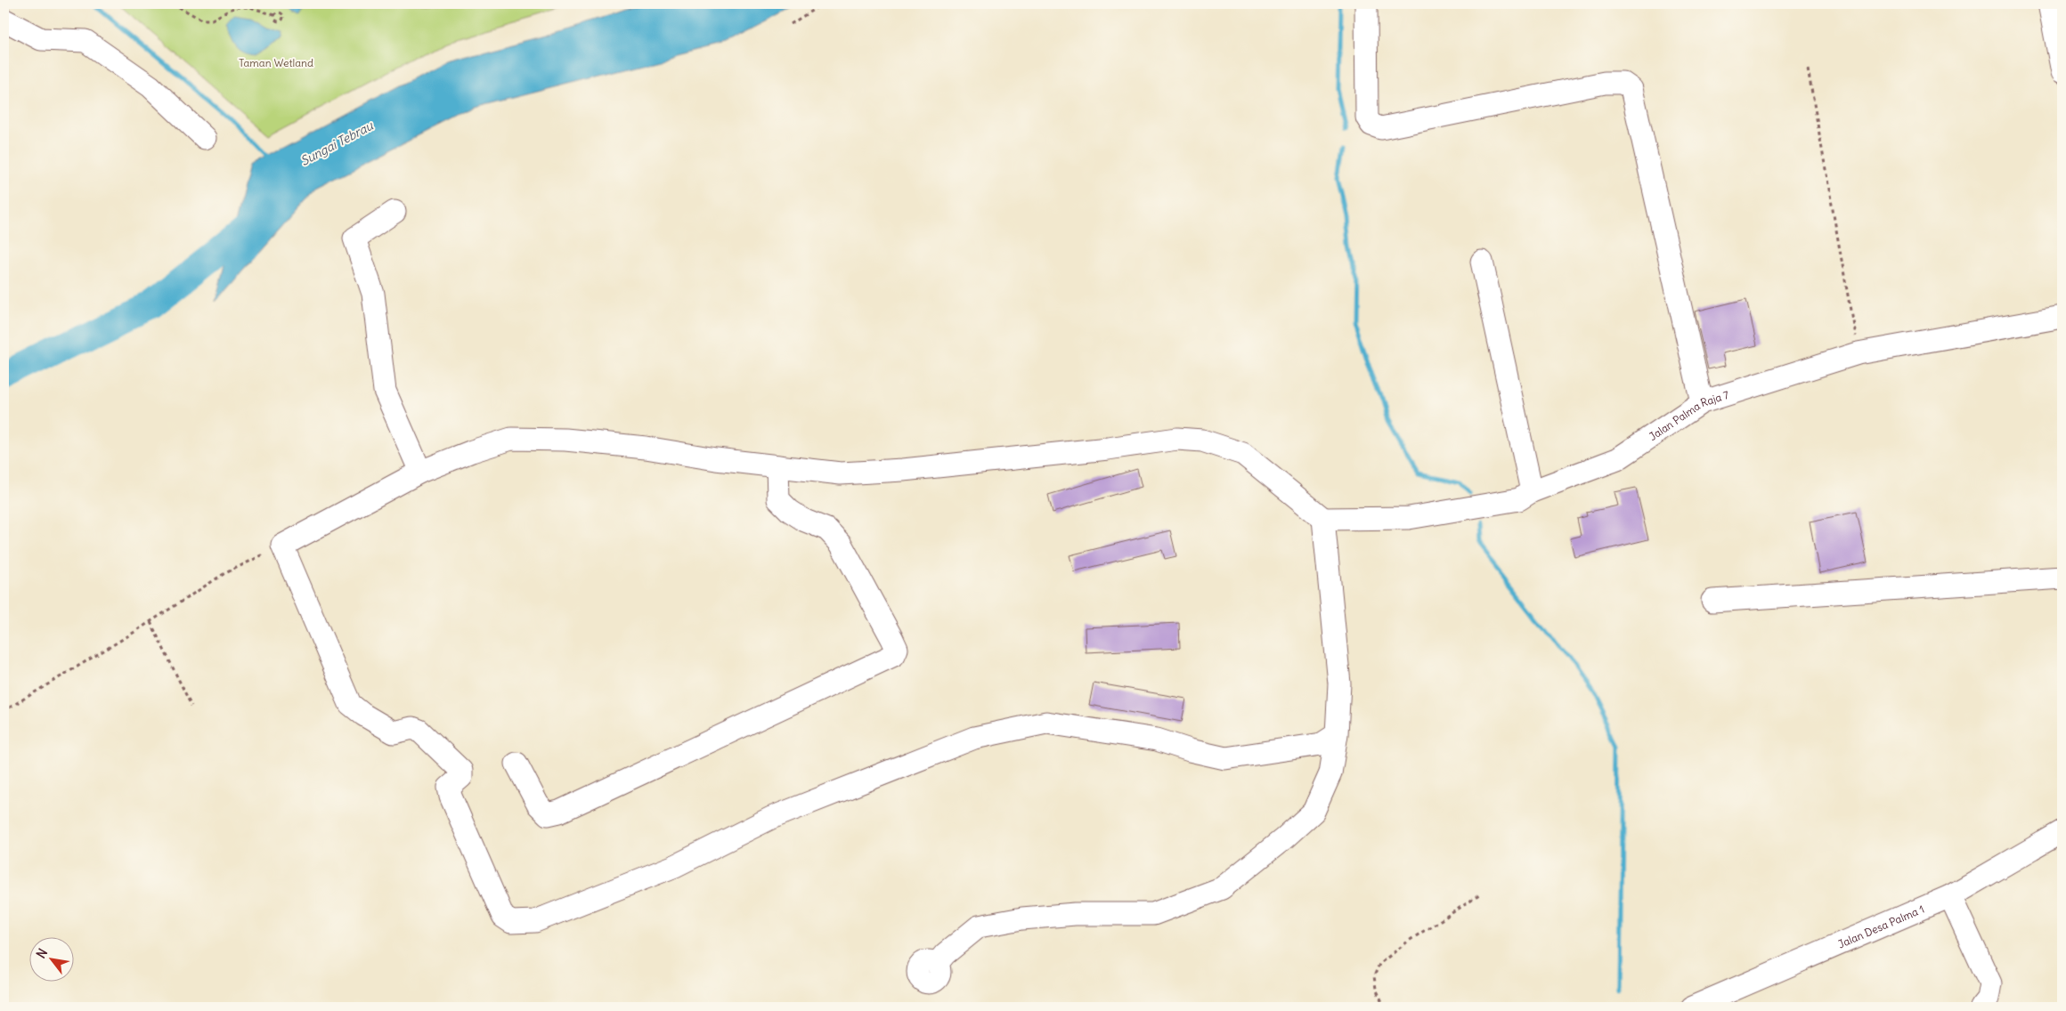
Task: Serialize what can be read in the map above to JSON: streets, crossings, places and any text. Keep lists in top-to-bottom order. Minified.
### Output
{"streets":{"street":["Jalan Palma Raja 7","Jalan Desa Palma 1"]},"water":["Sungai Tebrau"],"parks":["Taman Wetland"],"north":"top left"}
